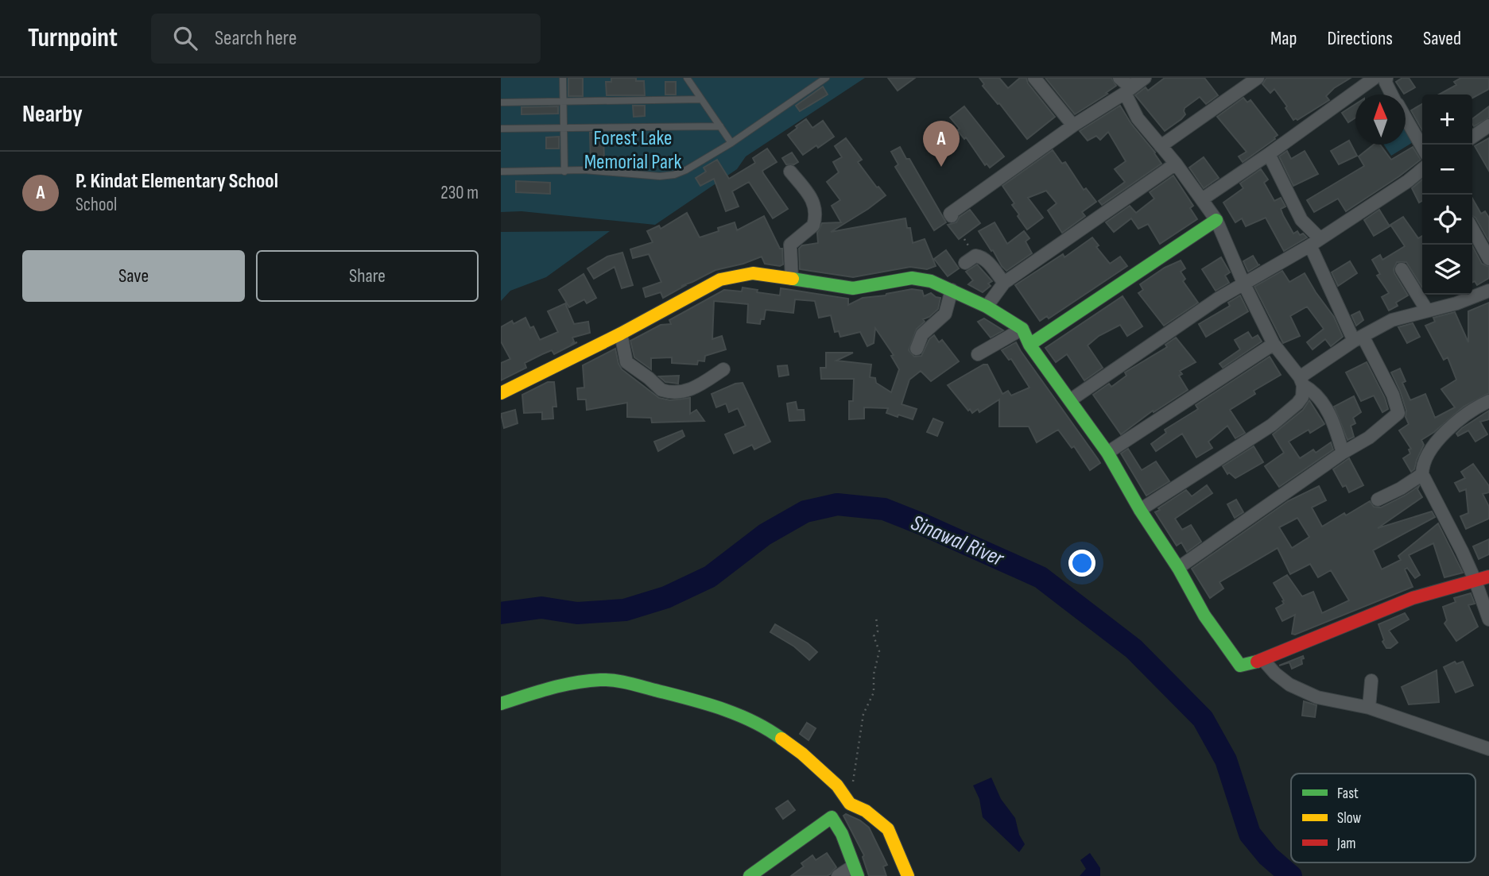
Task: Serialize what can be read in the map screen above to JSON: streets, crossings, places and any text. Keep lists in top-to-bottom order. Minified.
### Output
{"water":["Sinawal River"],"parks":["Forest Lake Memorial Park"],"legend":["Fast","Slow","Jam"],"north":"top","page":{"header":"Turnpoint","search":"Search here","nav":["Map","Directions","Saved"],"heading":"Nearby","map_buttons":["+","−"],"pins":"A","list":[{"mark":"A","name":"P. Kindat Elementary School","note":"School","value":"230 m"}],"buttons":["Save","Share"]}}
